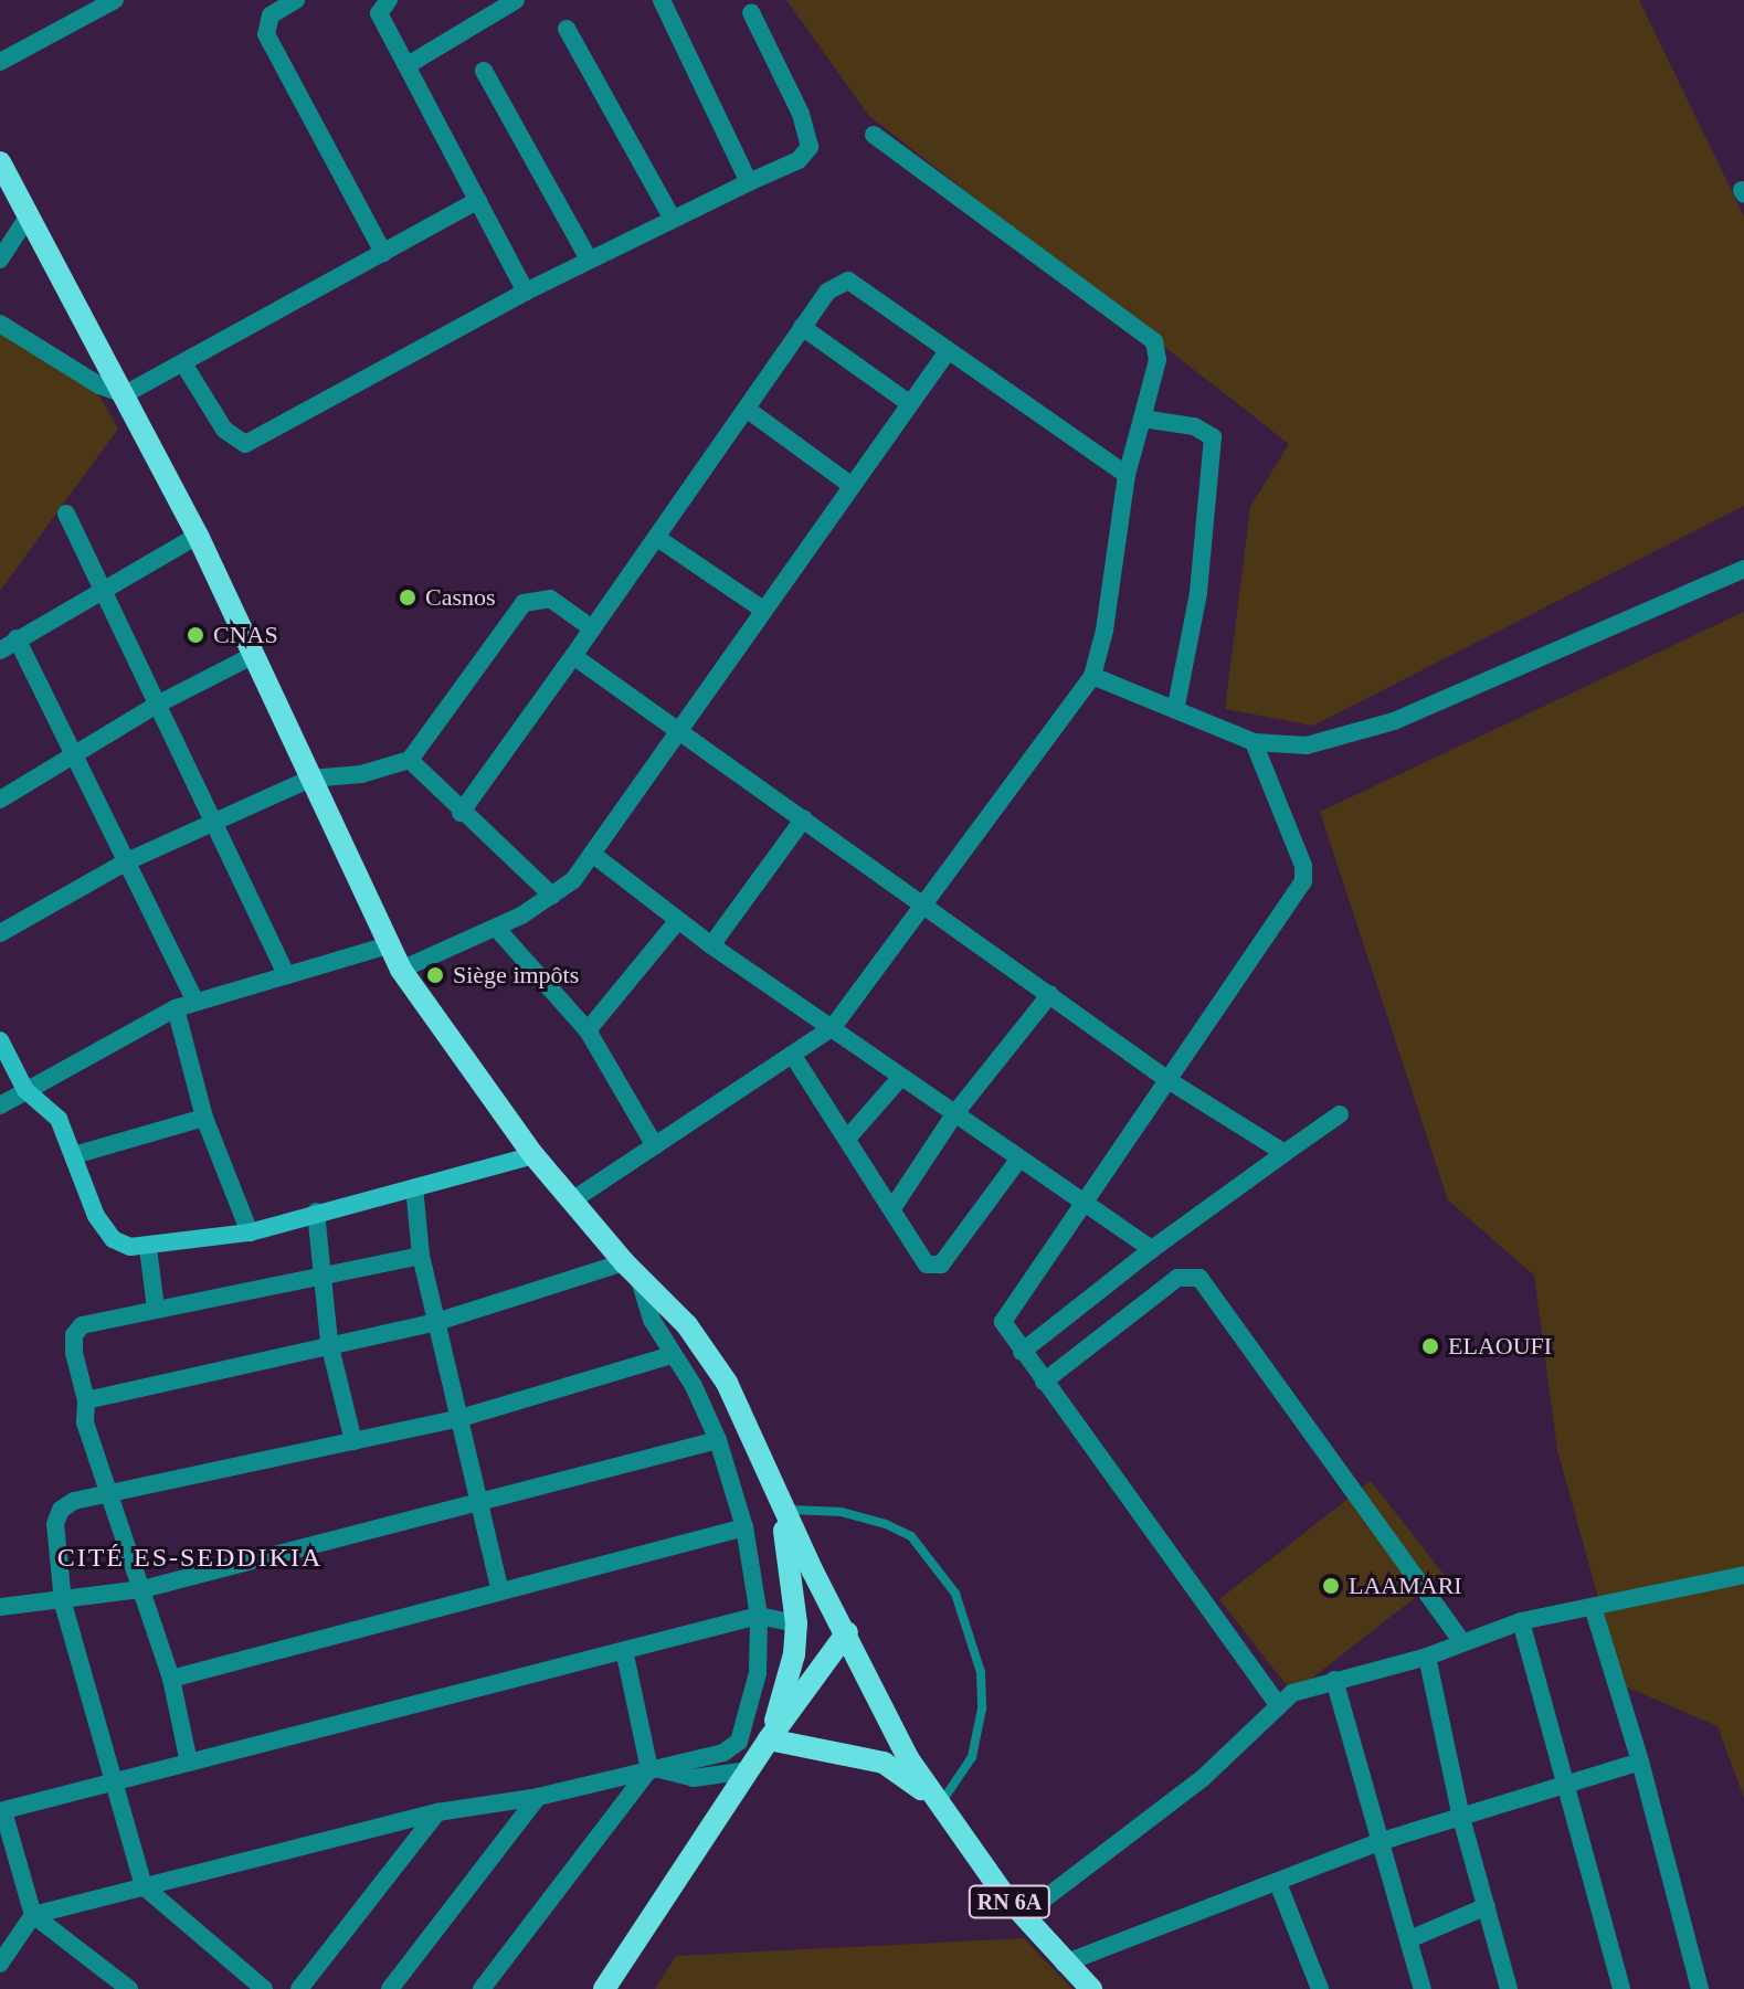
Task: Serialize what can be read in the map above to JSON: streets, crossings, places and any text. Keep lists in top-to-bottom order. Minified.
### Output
{"streets":{"main road":["RN 6A"]},"districts":["CITÉ ES-SEDDIKIA"],"places":["Casnos","CNAS","Siège impôts","ELAOUFI","LAAMARI"]}
